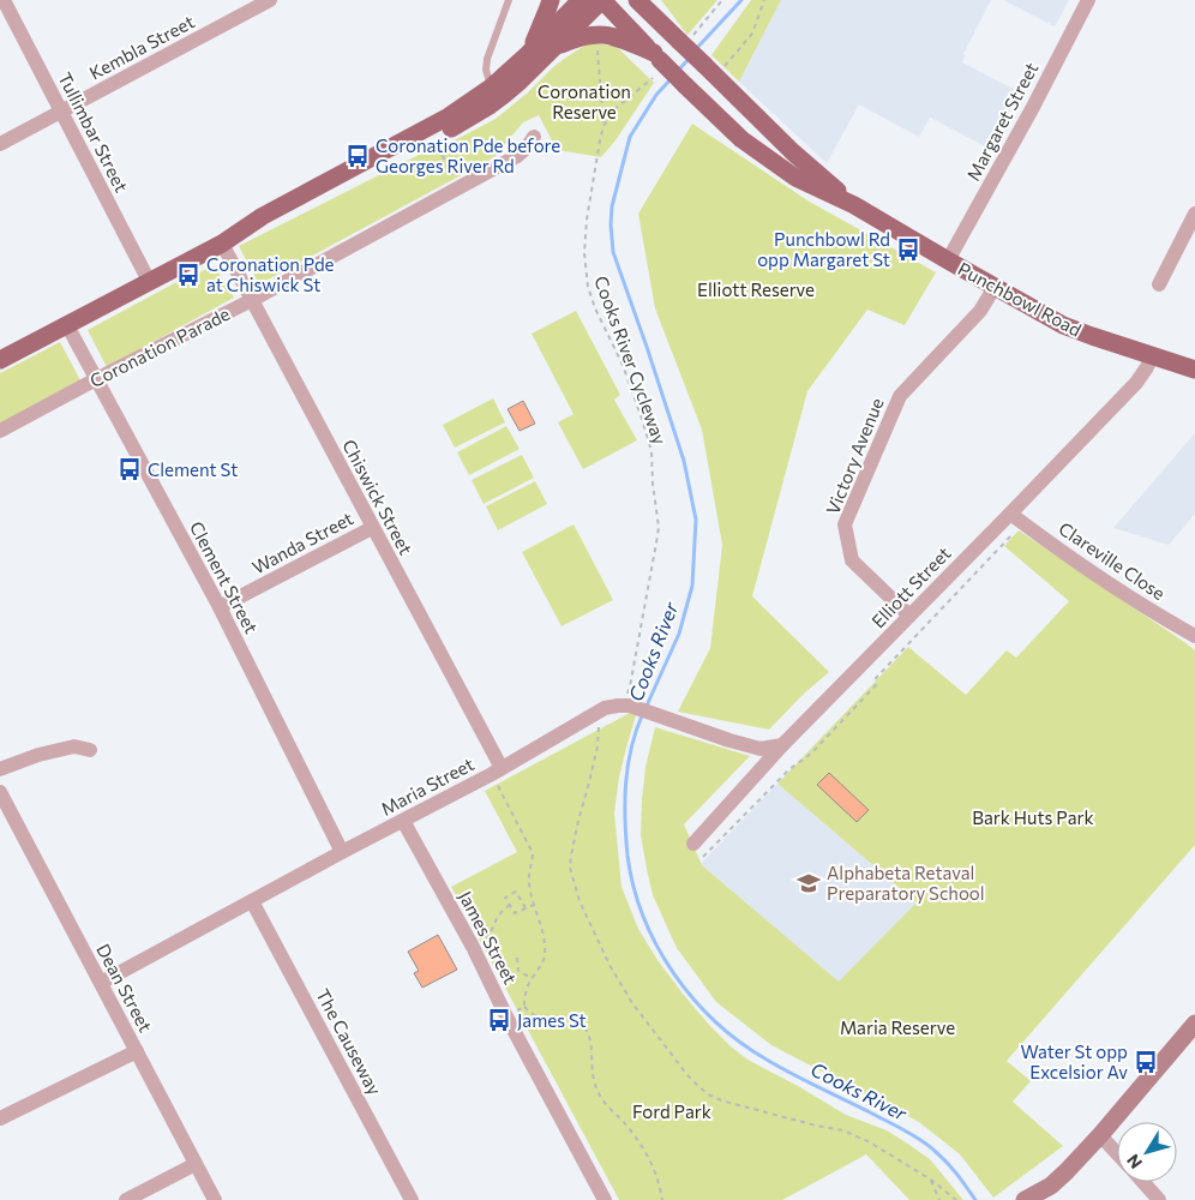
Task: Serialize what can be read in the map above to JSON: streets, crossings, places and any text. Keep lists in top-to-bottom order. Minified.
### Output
{"streets":{"main road":["Punchbowl Road"],"street":["Kembla Street","Margaret Street","Tullimbar Street","Coronation Parade","Victory Avenue","Chiswick Street","Wanda Street","Clareville Close","Clement Street","Elliott Street","Maria Street","James Street","Dean Street","The Causeway"],"path":["Cooks River Cycleway"]},"crossings":[["Kembla Street","Tullimbar Street"],["Margaret Street","Punchbowl Road"],["Punchbowl Road","Victory Avenue"],["Punchbowl Road","Elliott Street"],["Coronation Parade","Chiswick Street"],["Coronation Parade","Clement Street"],["Cooks River Cycleway","Maria Street"],["Victory Avenue","Elliott Street"],["Chiswick Street","Wanda Street"],["Chiswick Street","Maria Street"],["Wanda Street","Clement Street"],["Clareville Close","Elliott Street"],["Clement Street","Maria Street"],["Maria Street","James Street"],["Maria Street","Dean Street"],["Maria Street","The Causeway"]],"water":["Cooks River"],"parks":["Coronation Reserve","Elliott Reserve","Bark Huts Park","Maria Reserve","Ford Park"],"places":{"bus stop":["Coronation Pde before Georges River Rd","Punchbowl Rd opp Margaret St","Coronation Pde at Chiswick St","Clement St","James St","Water St opp Excelsior Av"],"school or university":["Alphabeta Retaval Preparatory School"]},"north":"bottom left"}
